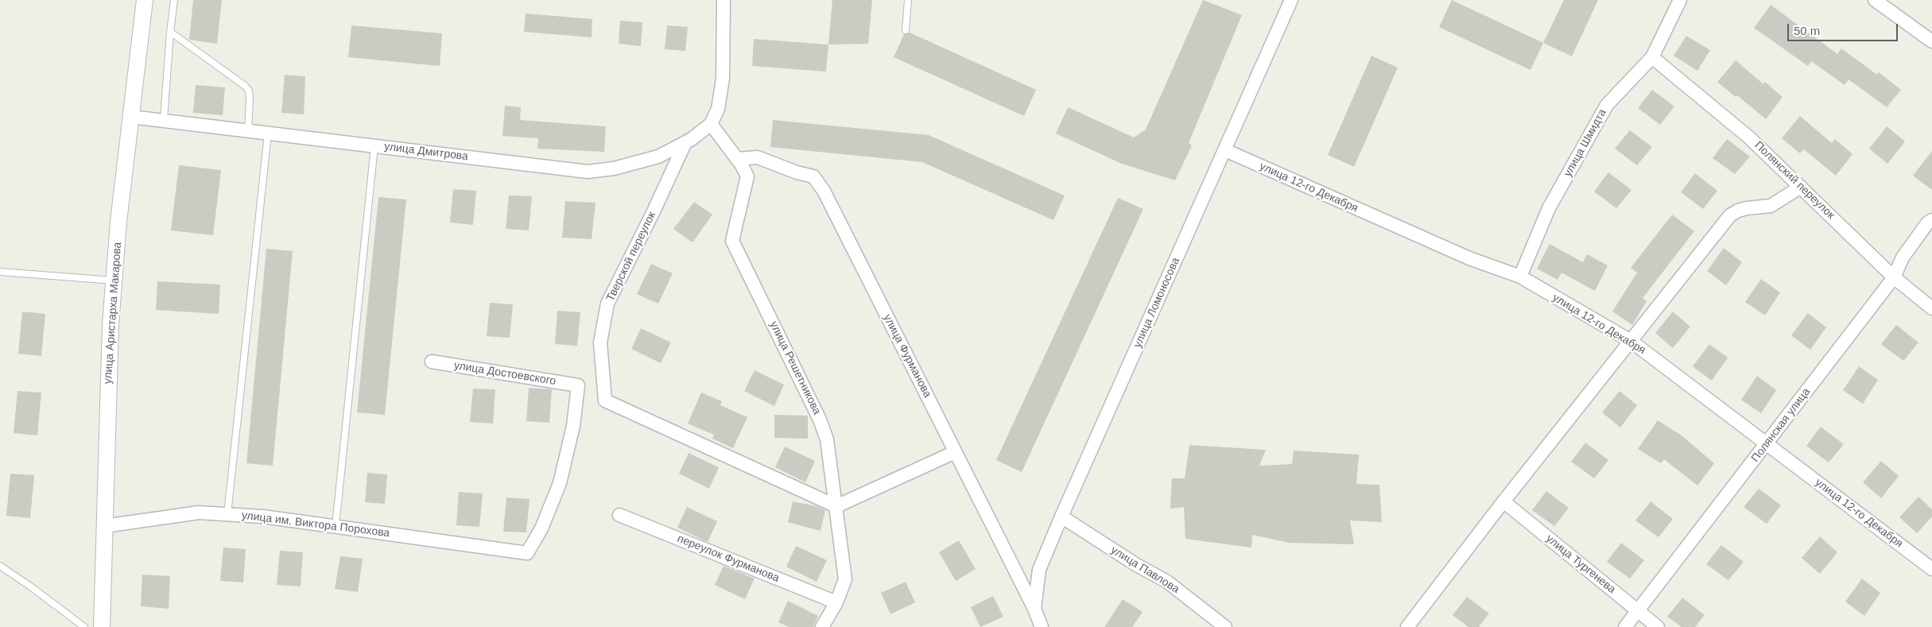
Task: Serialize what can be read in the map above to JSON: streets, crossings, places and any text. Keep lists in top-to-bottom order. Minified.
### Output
{"streets":{"street":["улица Шмидта","улица Дмитрова","Полянский переулок","улица 12-го Декабря","Тверской переулок","улица Ломоносова","улица Аристарха Макарова","улица Фурманова","улица Решетникова","улица Достоевского","Полянская улица","улица им. Виктора Порохова","переулок Фурманова","улица Тургенева","улица Павлова"]},"crossings":[["улица Шмидта","Полянский переулок"],["улица Шмидта","улица 12-го Декабря"],["улица Дмитрова","Тверской переулок"],["улица Дмитрова","улица Аристарха Макарова"],["улица Дмитрова","улица Решетникова"],["Полянский переулок","Полянская улица"],["улица 12-го Декабря","улица Ломоносова"],["улица 12-го Декабря","Полянская улица"],["Тверской переулок","улица Решетникова"],["улица Ломоносова","улица Фурманова"],["улица Ломоносова","улица Павлова"],["улица Аристарха Макарова","улица им. Виктора Порохова"],["улица Фурманова","улица Решетникова"],["улица Решетникова","переулок Фурманова"],["улица Достоевского","улица им. Виктора Порохова"],["Полянская улица","улица Тургенева"]],"scale_bar":"50 m"}
